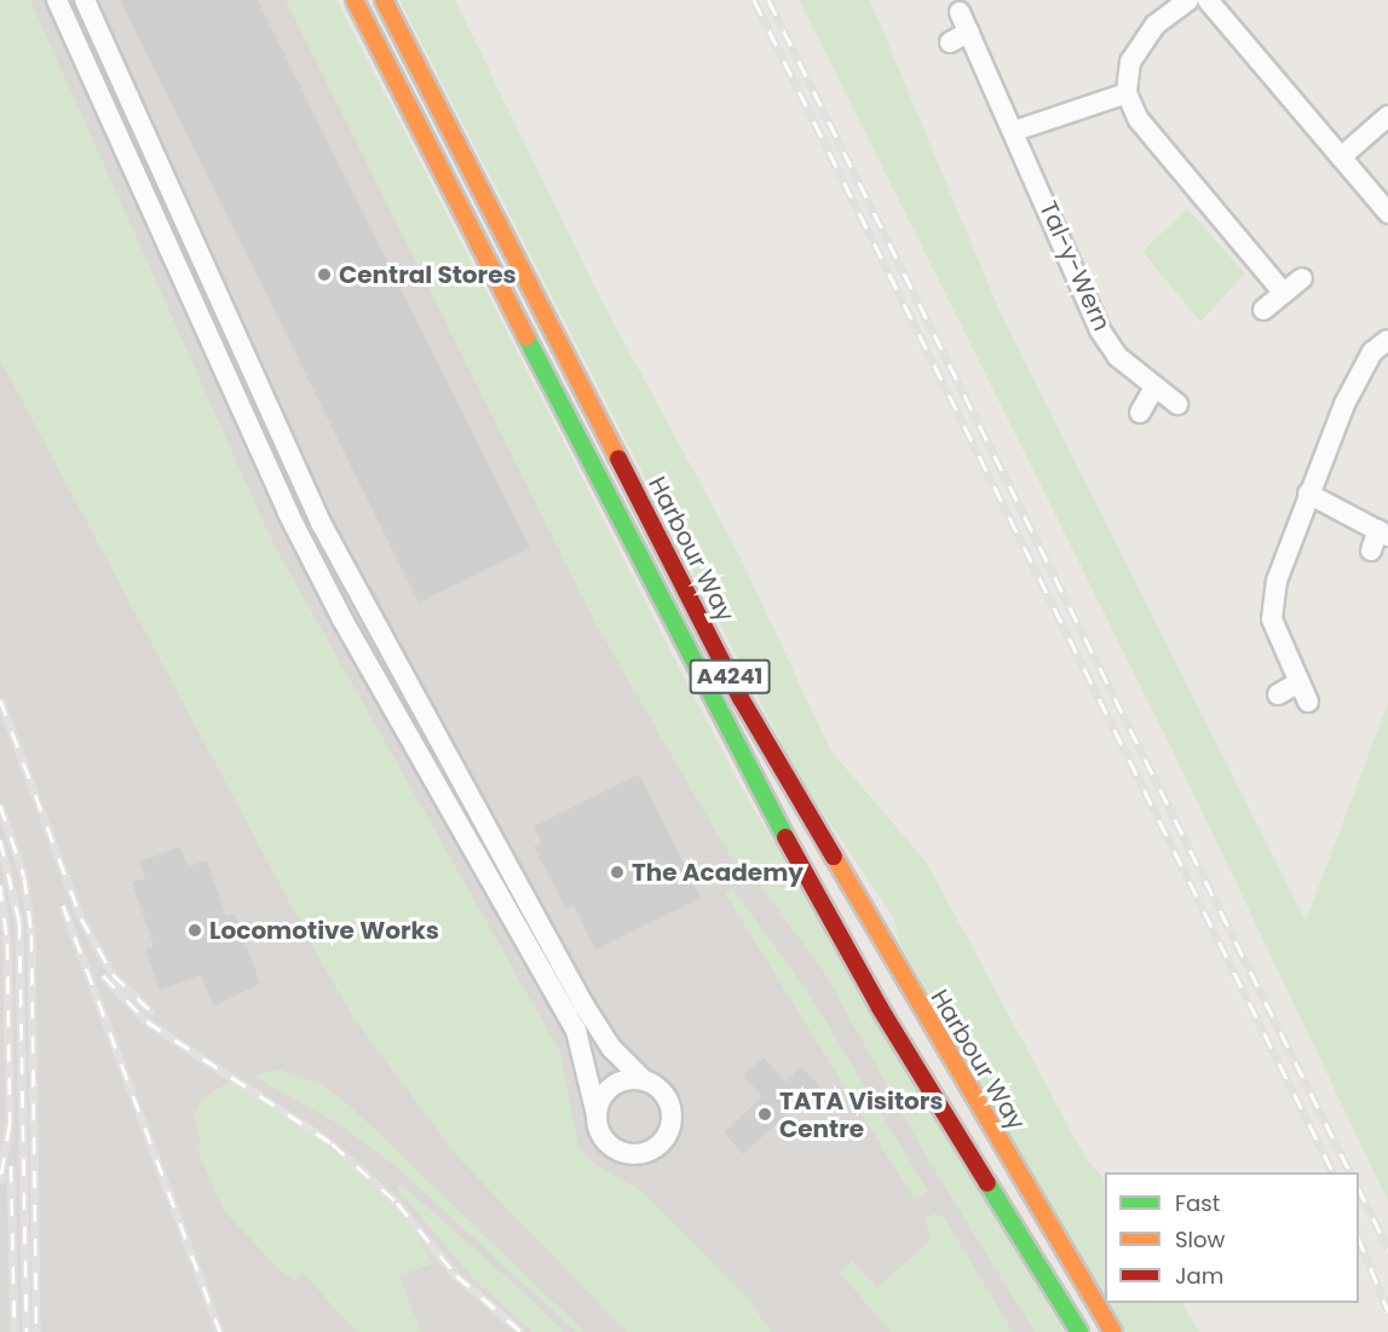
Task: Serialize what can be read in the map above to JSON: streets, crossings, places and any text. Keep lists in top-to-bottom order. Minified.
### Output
{"streets":{"main road":["Harbour Way","A4241"],"street":["Tal-y-Wern"]},"places":["Central Stores","The Academy","Locomotive Works","TATA Visitors Centre"],"legend":["Fast","Slow","Jam"]}
